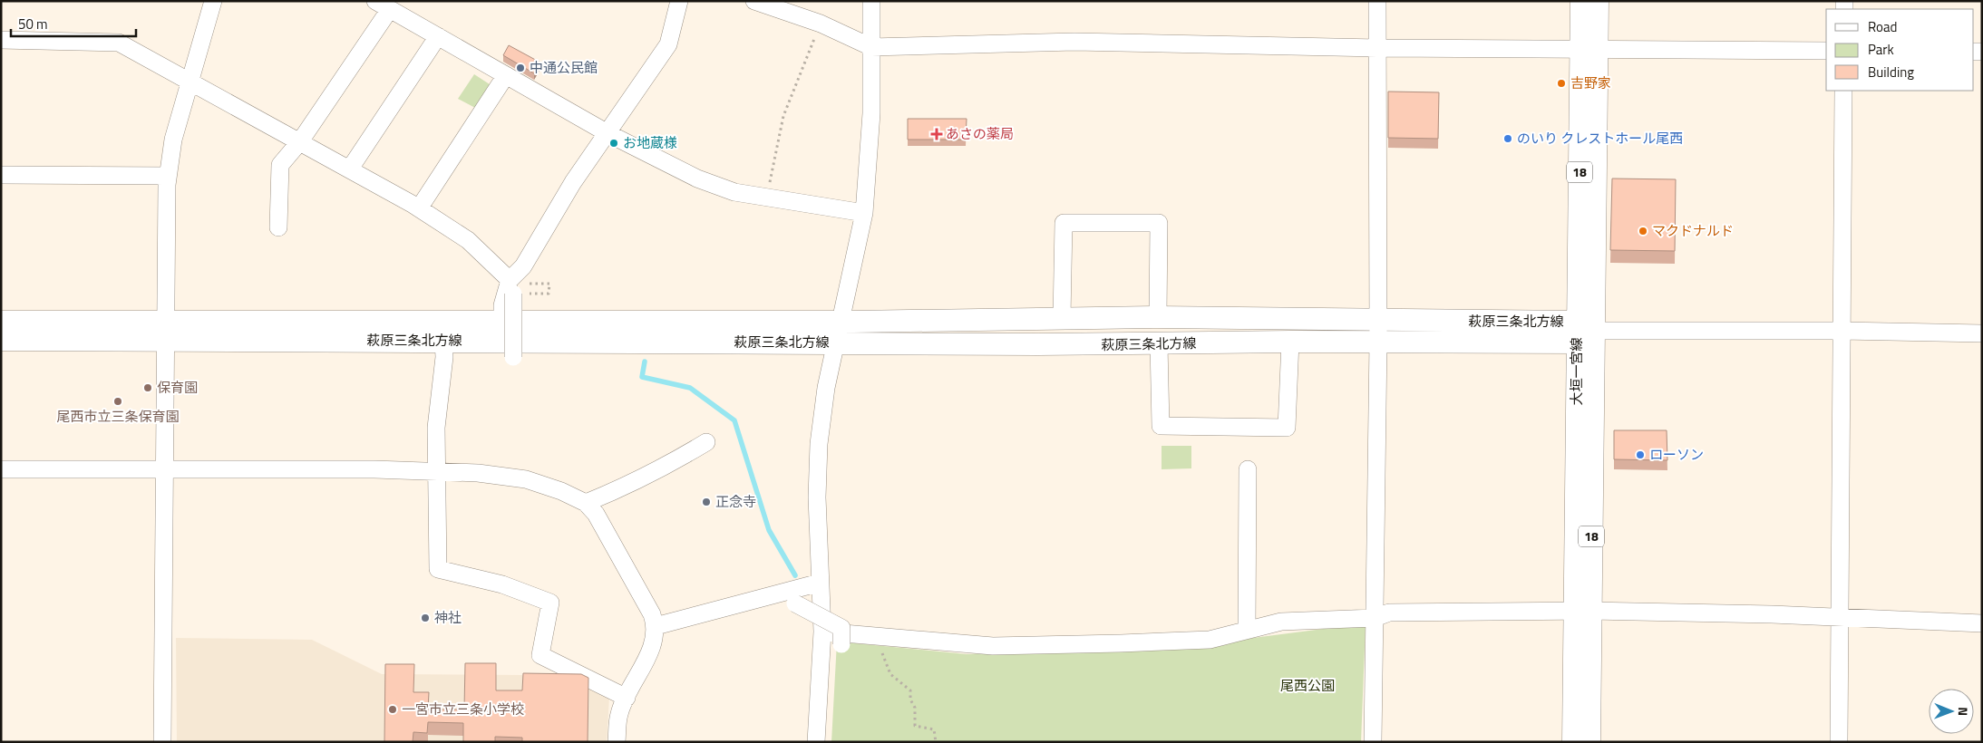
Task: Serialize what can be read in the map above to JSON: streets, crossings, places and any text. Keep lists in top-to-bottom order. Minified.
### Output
{"streets":{"main road":["18","萩原三条北方線","大垣一宮線"]},"crossings":[["萩原三条北方線","大垣一宮線"]],"parks":["尾西公園"],"places":{"other":["中通公民館","吉野家","のいり クレストホール尾西","お地蔵様","マクドナルド","保育園","尾西市立三条保育園","ローソン","正念寺","神社","一宮市立三条小学校"],"health":["あさの薬局"]},"legend":["Road","Park","Building"],"scale_bar":"50 m","north":"right"}
